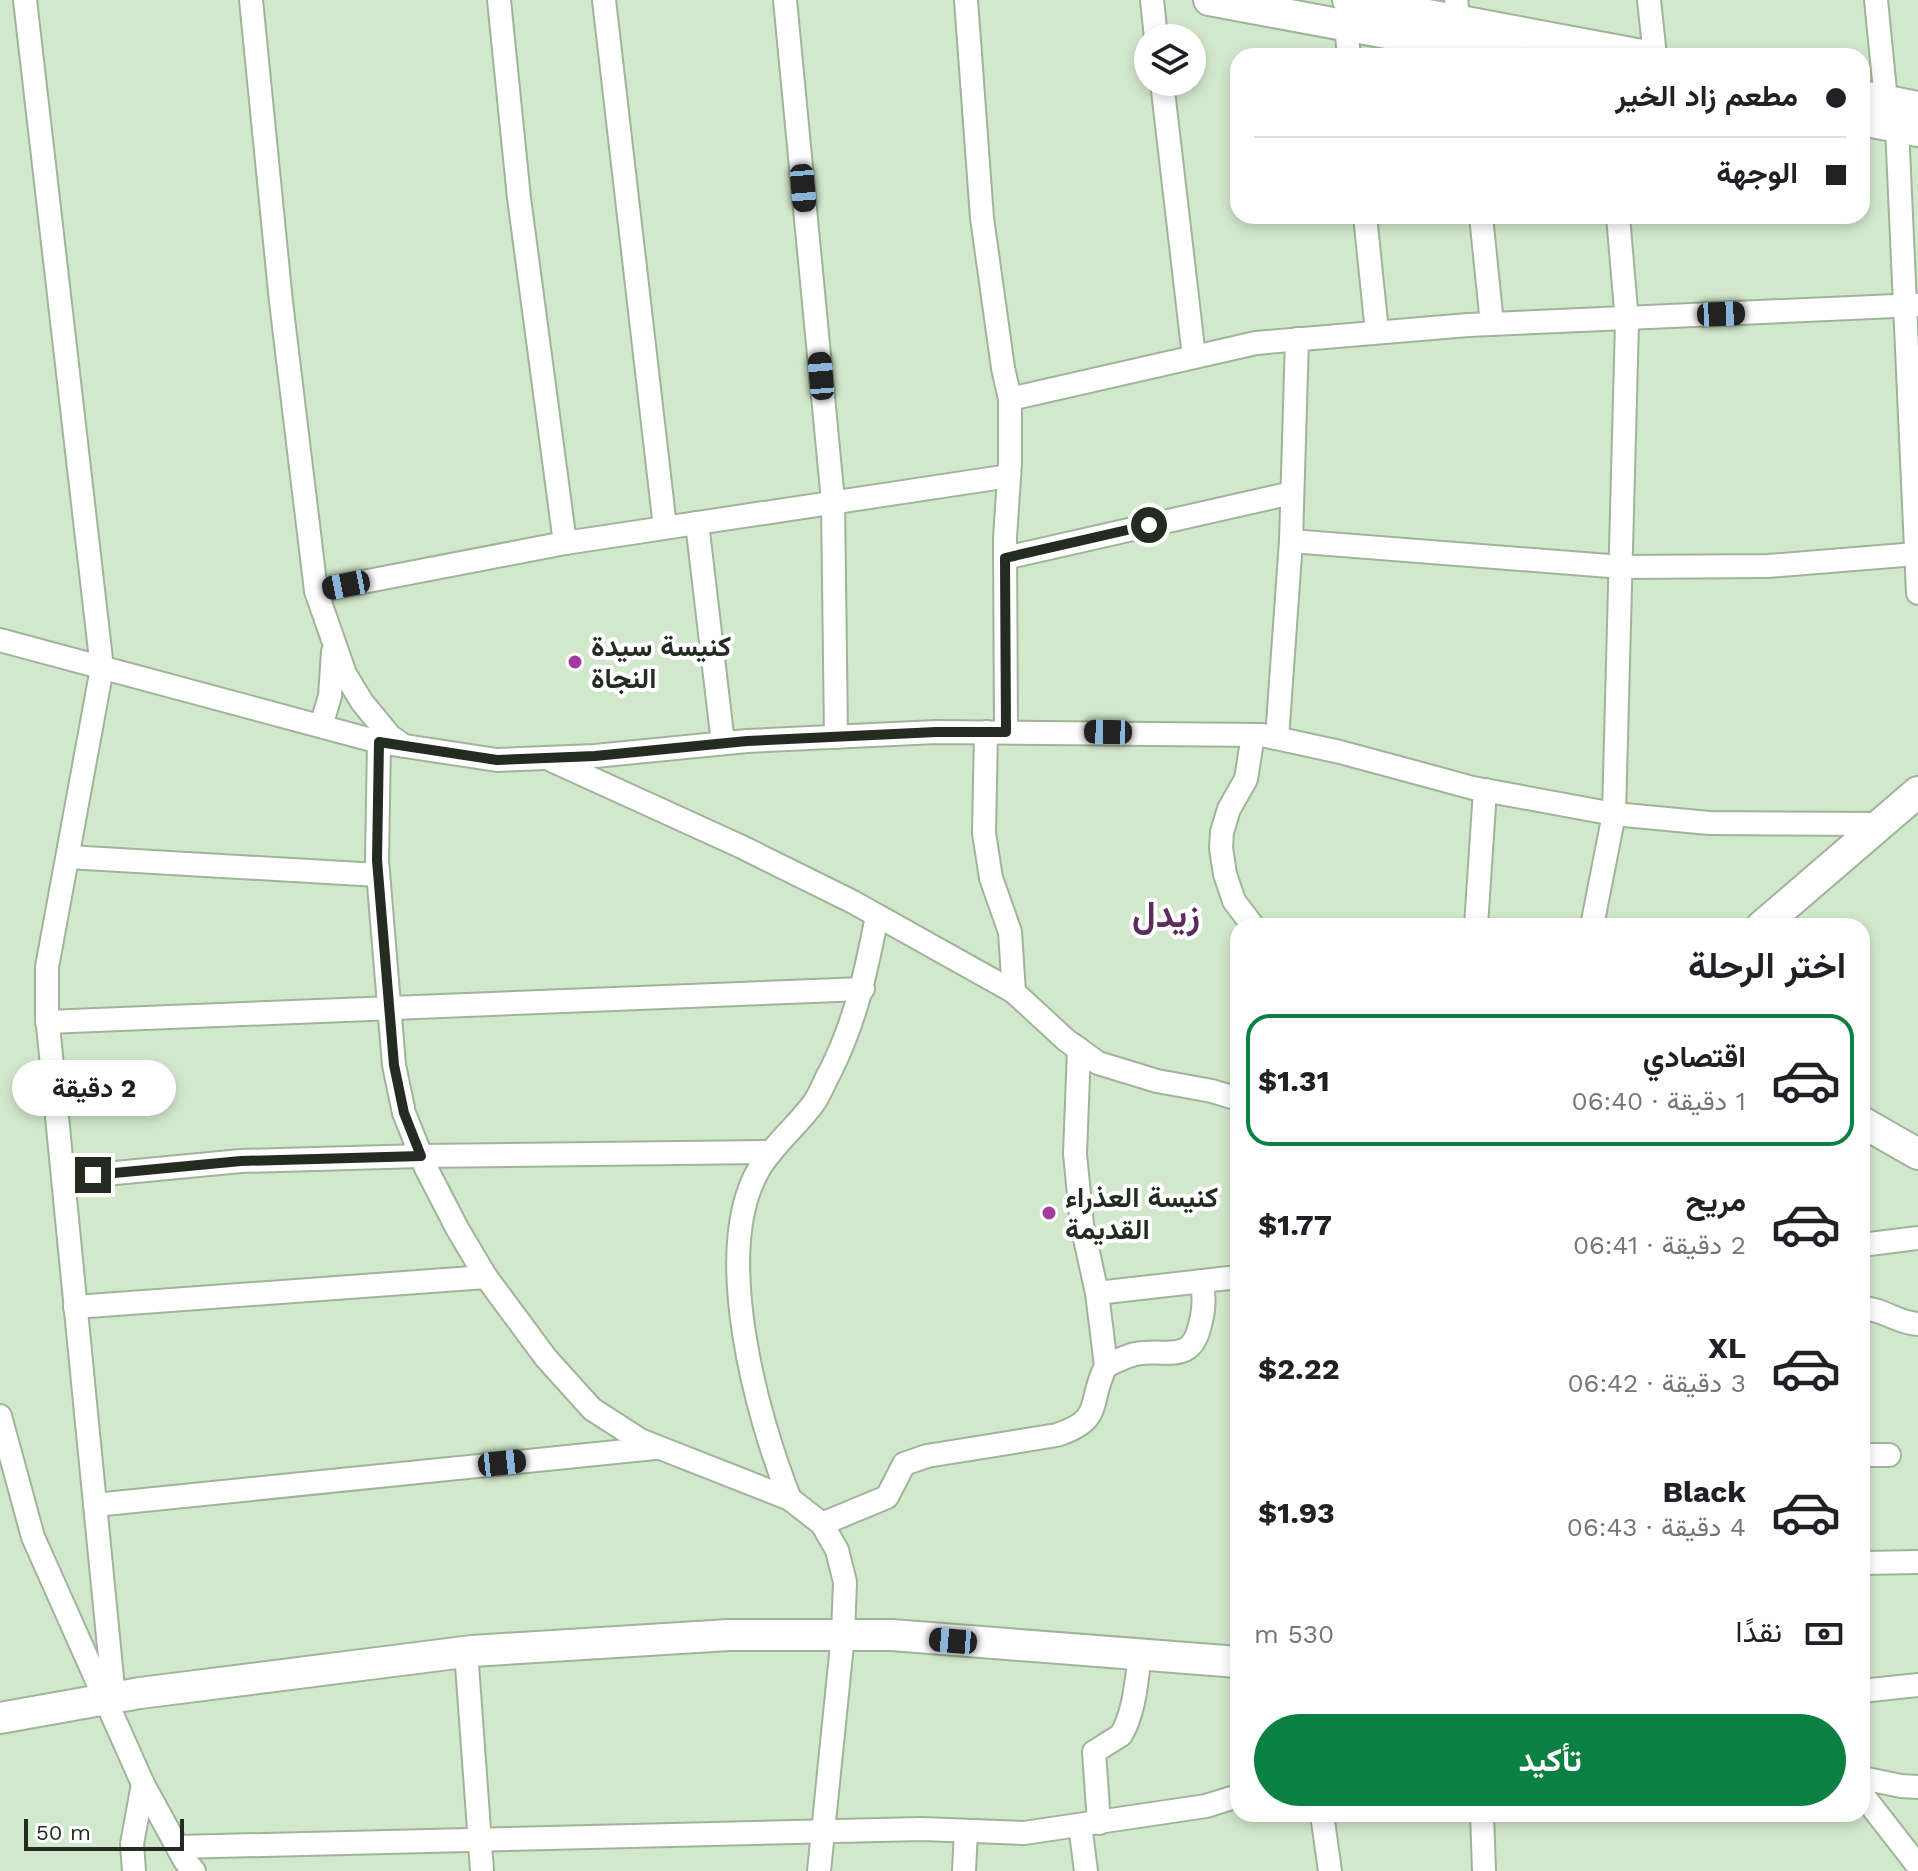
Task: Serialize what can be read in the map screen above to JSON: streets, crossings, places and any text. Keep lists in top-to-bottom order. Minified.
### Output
{"districts":["زيدل"],"places":["كنيسة سيدة النجاة","كنيسة العذراء القديمة"],"scale_bar":"50 m","page":{"banner":["مطعم زاد الخير","الوجهة"],"heading":"اختر الرحلة","list":[{"name":"اقتصادي","note":"1 دقيقة · 06:40","value":"$1.31"},{"name":"مريح","note":"2 دقيقة · 06:41","value":"$1.77"},{"name":"XL","note":"3 دقيقة · 06:42","value":"$2.22"},{"name":"Black","note":"4 دقيقة · 06:43","value":"$1.93"}],"bubble":"2 دقيقة","pay":["نقدًا","530 m"],"buttons":"تأكيد","scale":"50 m"}}
